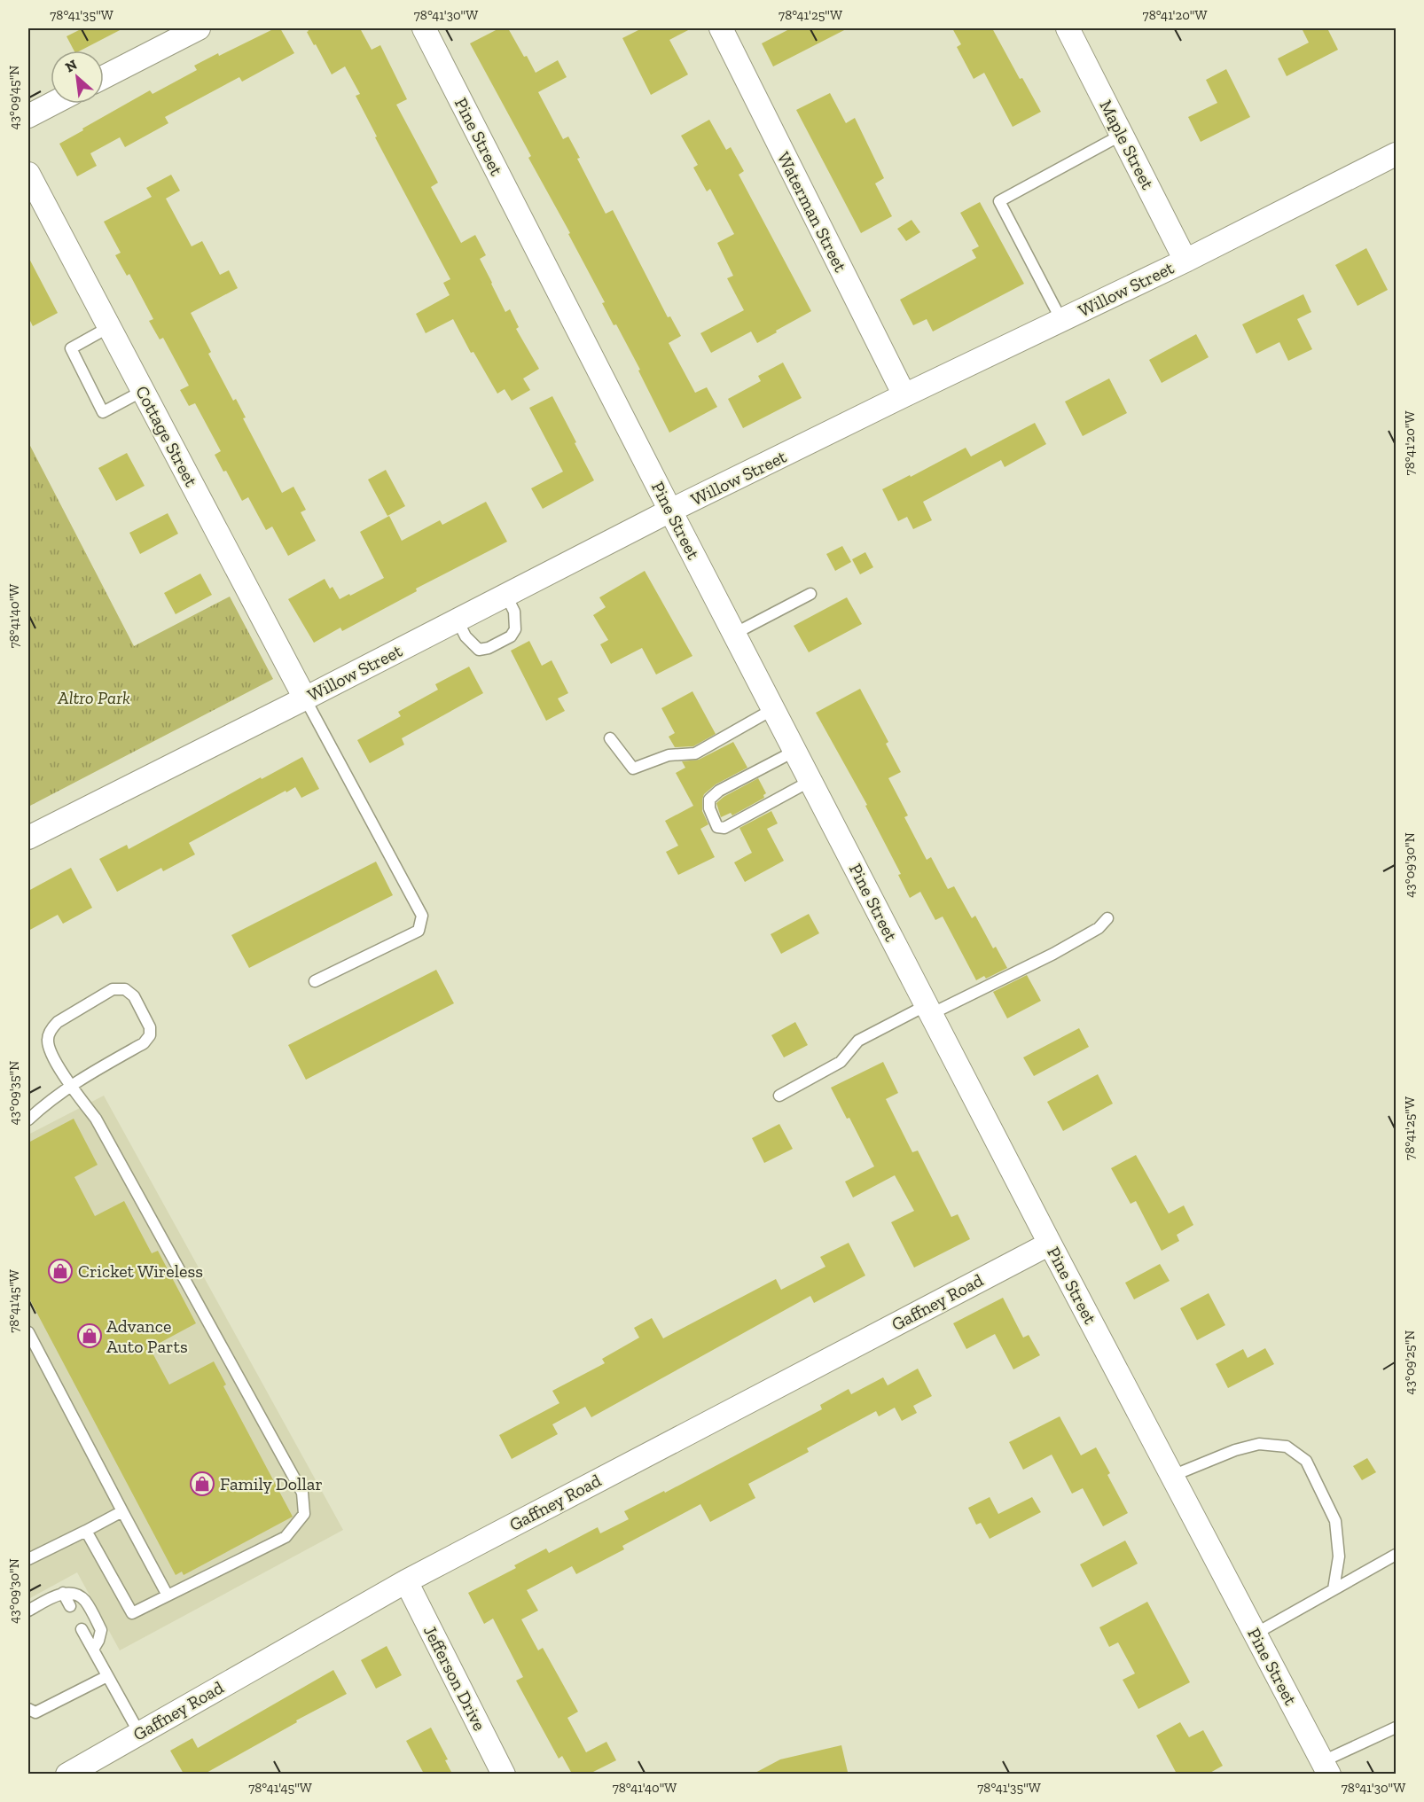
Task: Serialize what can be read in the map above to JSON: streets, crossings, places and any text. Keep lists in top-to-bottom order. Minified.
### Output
{"streets":{"street":["Pine Street","Maple Street","Waterman Street","Willow Street","Cottage Street","Gaffney Road","Jefferson Drive"]},"crossings":[["Pine Street","Willow Street"],["Pine Street","Gaffney Road"],["Maple Street","Willow Street"],["Waterman Street","Willow Street"],["Willow Street","Cottage Street"],["Gaffney Road","Jefferson Drive"]],"parks":["Altro Park"],"places":{"shop":["Cricket Wireless","Advance Auto Parts","Family Dollar"]},"north":"top left","coordinates":["78°41'35\"W","78°41'30\"W","78°41'25\"W","78°41'20\"W","43°09'45\"N","78°41'40\"W","43°09'30\"N","43°09'35\"N","78°41'45\"W","43°09'25\"N"]}
